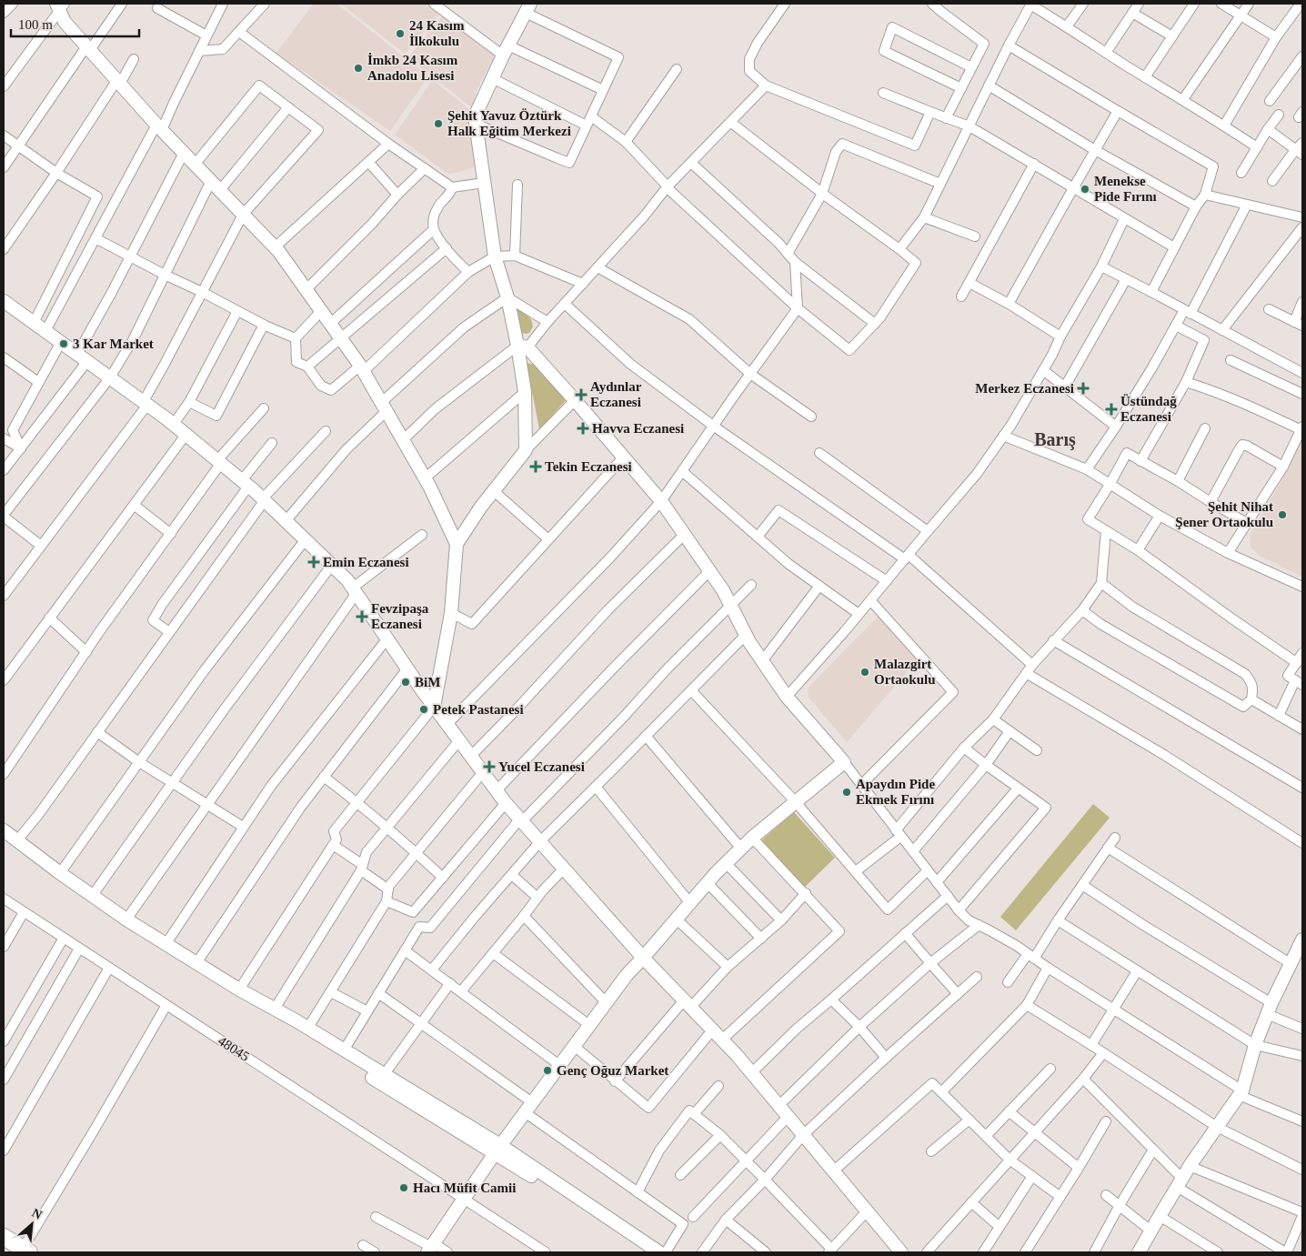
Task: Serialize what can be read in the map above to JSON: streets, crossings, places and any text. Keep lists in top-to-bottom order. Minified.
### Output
{"streets":{"street":["48045"]},"districts":["Barış"],"places":{"other":["24 Kasım İlkokulu","İmkb 24 Kasım Anadolu Lisesi","Şehit Yavuz Öztürk Halk Eğitim Merkezi","Menekse Pide Fırını","3 Kar Market","Şehit Nihat Şener Ortaokulu","Malazgirt Ortaokulu","BiM","Petek Pastanesi","Apaydın Pide Ekmek Fırını","Genç Oğuz Market","Hacı Müfit Camii"],"health":["Merkez Eczanesi","Aydınlar Eczanesi","Üstündağ Eczanesi","Havva Eczanesi","Tekin Eczanesi","Emin Eczanesi","Fevzipaşa Eczanesi","Yucel Eczanesi"]},"scale_bar":"100 m","north":"top right"}
